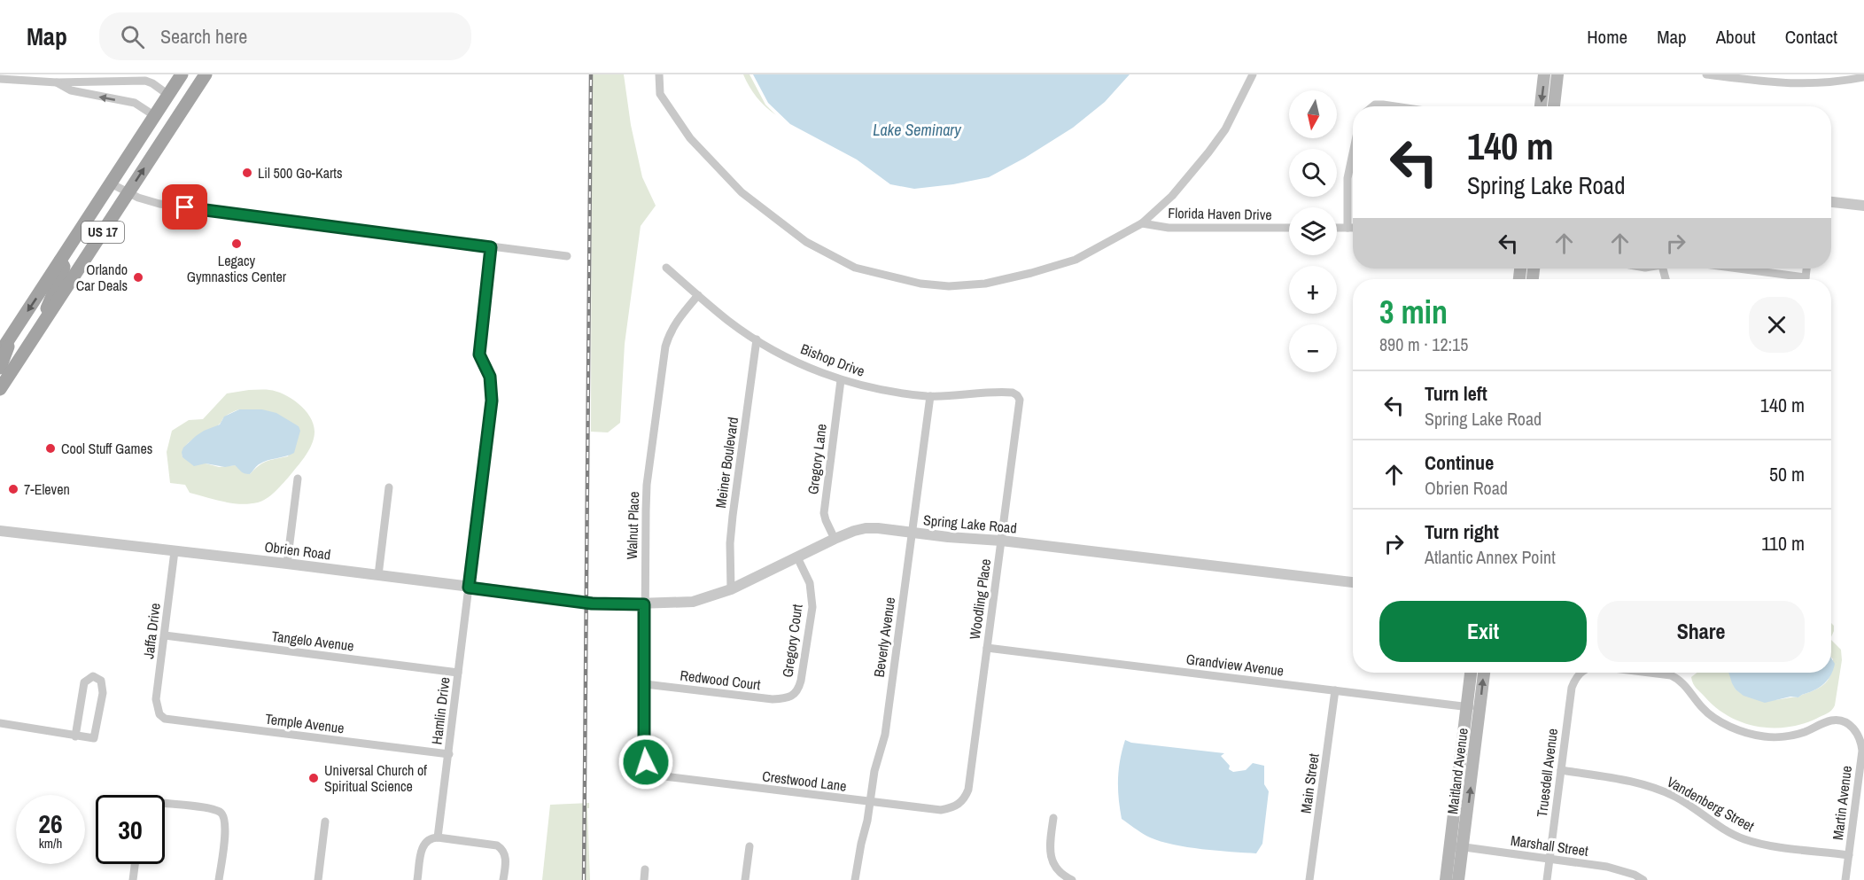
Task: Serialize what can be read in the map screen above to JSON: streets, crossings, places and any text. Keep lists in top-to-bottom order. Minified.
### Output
{"streets":{"main road":["US 17","Maitland Avenue"],"street":["Florida Haven Drive","Bishop Drive","Gregory Lane","Meiner Boulevard","Spring Lake Road","Walnut Place","Obrien Road","Woodling Place","Jaffa Drive","Beverly Avenue","Tangelo Avenue","Gregory Court","Grandview Avenue","Redwood Court","Hamlin Drive","Temple Avenue","Truesdell Avenue","Crestwood Lane","Main Street","Martin Avenue","Vandenberg Street","Marshall Street"]},"crossings":[["Bishop Drive","Gregory Lane"],["Bishop Drive","Meiner Boulevard"],["Bishop Drive","Walnut Place"],["Bishop Drive","Woodling Place"],["Bishop Drive","Beverly Avenue"],["Gregory Lane","Spring Lake Road"],["Meiner Boulevard","Spring Lake Road"],["Spring Lake Road","Walnut Place"],["Spring Lake Road","Obrien Road"],["Spring Lake Road","Woodling Place"],["Spring Lake Road","Beverly Avenue"],["Spring Lake Road","Gregory Court"],["Walnut Place","Redwood Court"],["Walnut Place","Crestwood Lane"],["Obrien Road","Jaffa Drive"],["Obrien Road","Hamlin Drive"],["Woodling Place","Grandview Avenue"],["Woodling Place","Crestwood Lane"],["Jaffa Drive","Tangelo Avenue"],["Jaffa Drive","Temple Avenue"],["Beverly Avenue","Crestwood Lane"],["Tangelo Avenue","Hamlin Drive"],["Gregory Court","Redwood Court"],["Grandview Avenue","Maitland Avenue"],["Grandview Avenue","Main Street"],["Hamlin Drive","Temple Avenue"],["Maitland Avenue","Marshall Street"],["Truesdell Avenue","Vandenberg Street"],["Truesdell Avenue","Marshall Street"],["Martin Avenue","Vandenberg Street"]],"water":["Lake Seminary"],"places":["Lil 500 Go-Karts","Legacy Gymnastics Center","Orlando Car Deals","Cool Stuff Games","7-Eleven","Universal Church of Spiritual Science"],"north":"bottom","page":{"header":"Map","search":"Search here","nav":["Home","Map","About","Contact"],"map_buttons":["+","−"],"turn":["140 m","Spring Lake Road"],"heading":["3 min","890 m · 12:15"],"list":[{"name":"Turn left","note":"Spring Lake Road","value":"140 m"},{"name":"Continue","note":"Obrien Road","value":"50 m"},{"name":"Turn right","note":"Atlantic Annex Point","value":"110 m"}],"buttons":["Exit","Share"],"speed":"26 km/h","limit":"30"}}
